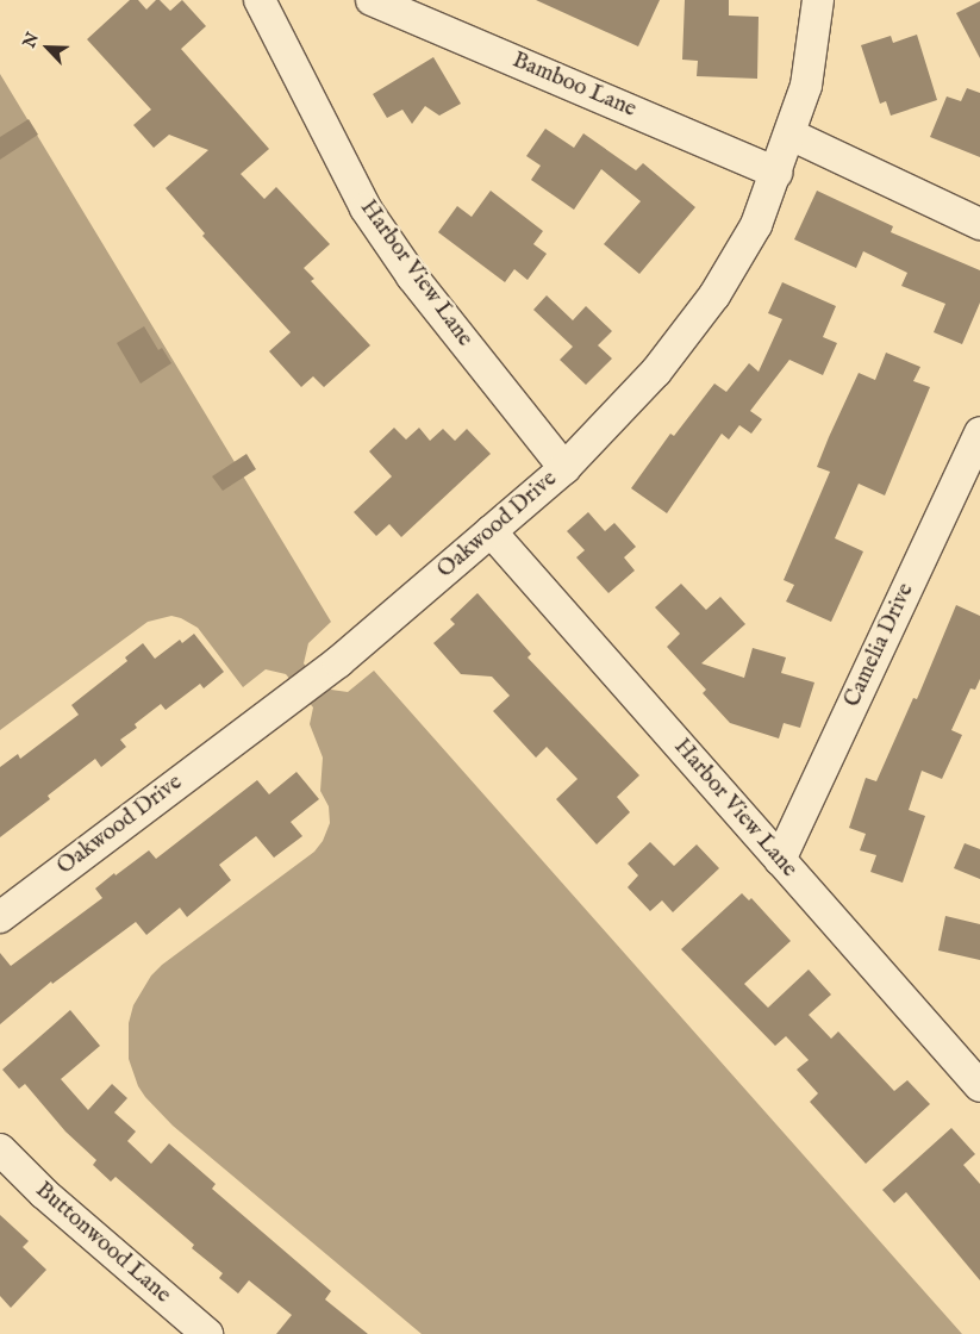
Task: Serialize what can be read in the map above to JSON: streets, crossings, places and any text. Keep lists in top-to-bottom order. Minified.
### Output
{"streets":{"street":["Bamboo Lane","Harbor View Lane","Oakwood Drive","Camelia Drive","Buttonwood Lane"]},"crossings":[["Bamboo Lane","Oakwood Drive"],["Harbor View Lane","Oakwood Drive"],["Harbor View Lane","Camelia Drive"]],"north":"top left"}
